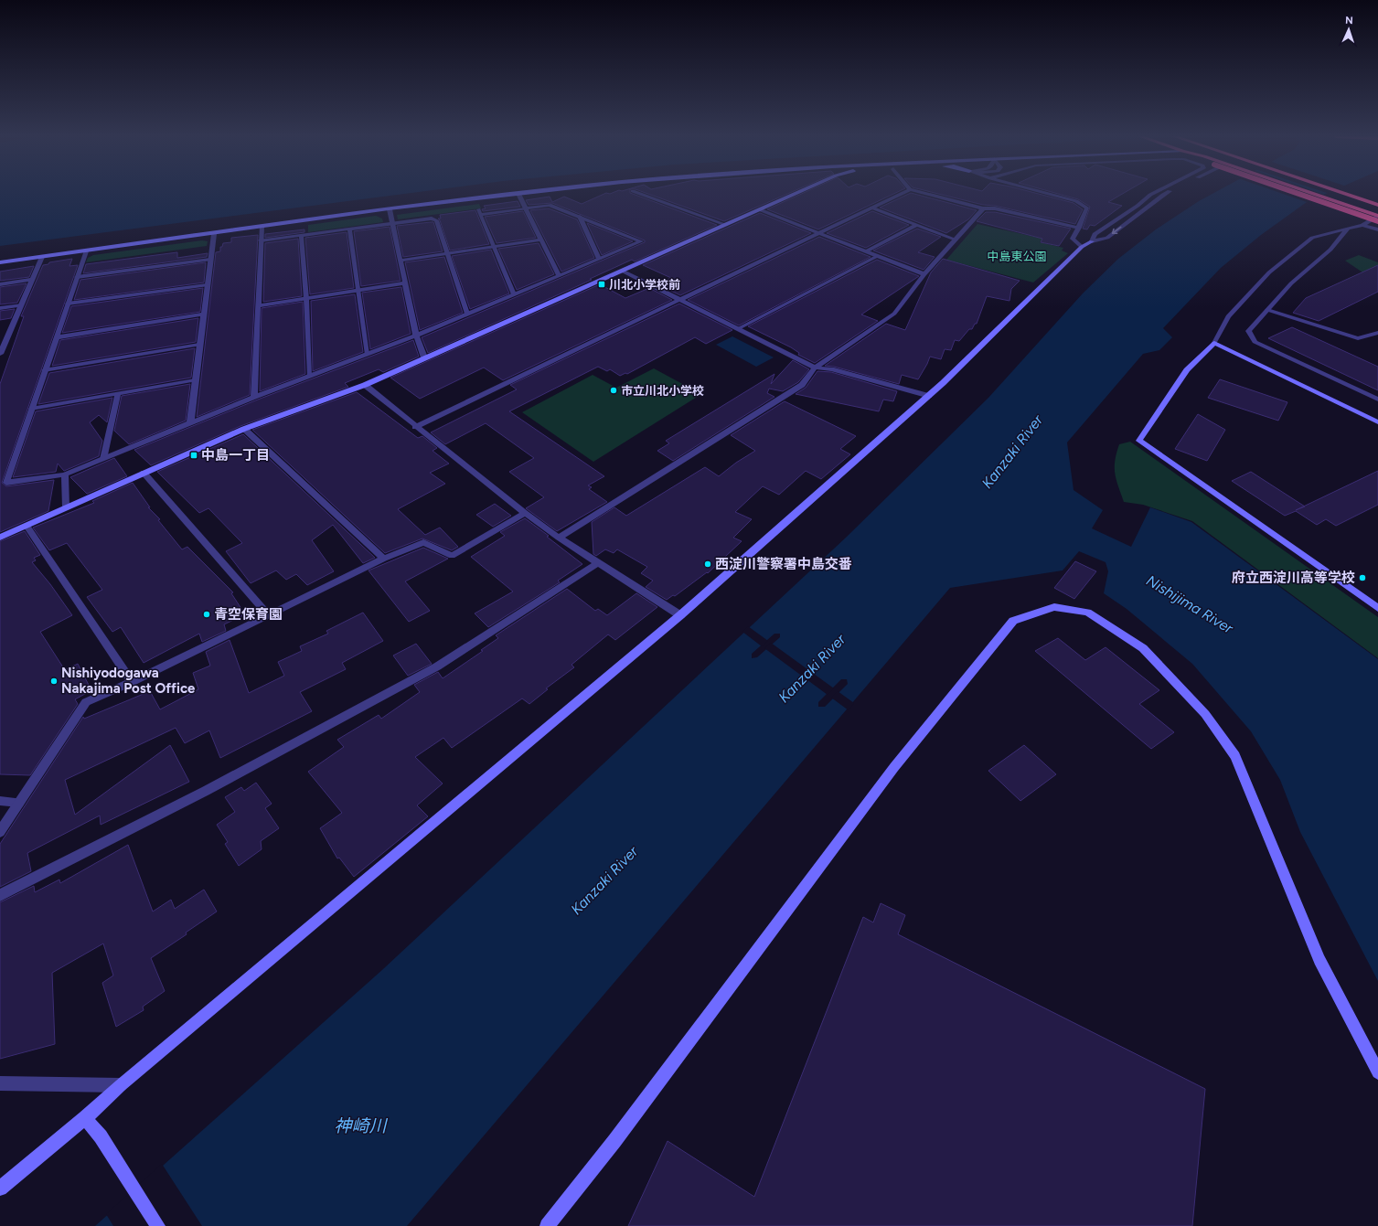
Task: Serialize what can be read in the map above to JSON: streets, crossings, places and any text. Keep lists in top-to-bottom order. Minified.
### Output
{"water":["Kanzaki River","Nishijima River","神崎川"],"parks":["中島東公園"],"places":{"transit":["川北小学校前","中島一丁目"],"other":["市立川北小学校","西淀川警察署中島交番","府立西淀川高等学校","青空保育園","Nishiyodogawa Nakajima Post Office"]},"north":"top"}
